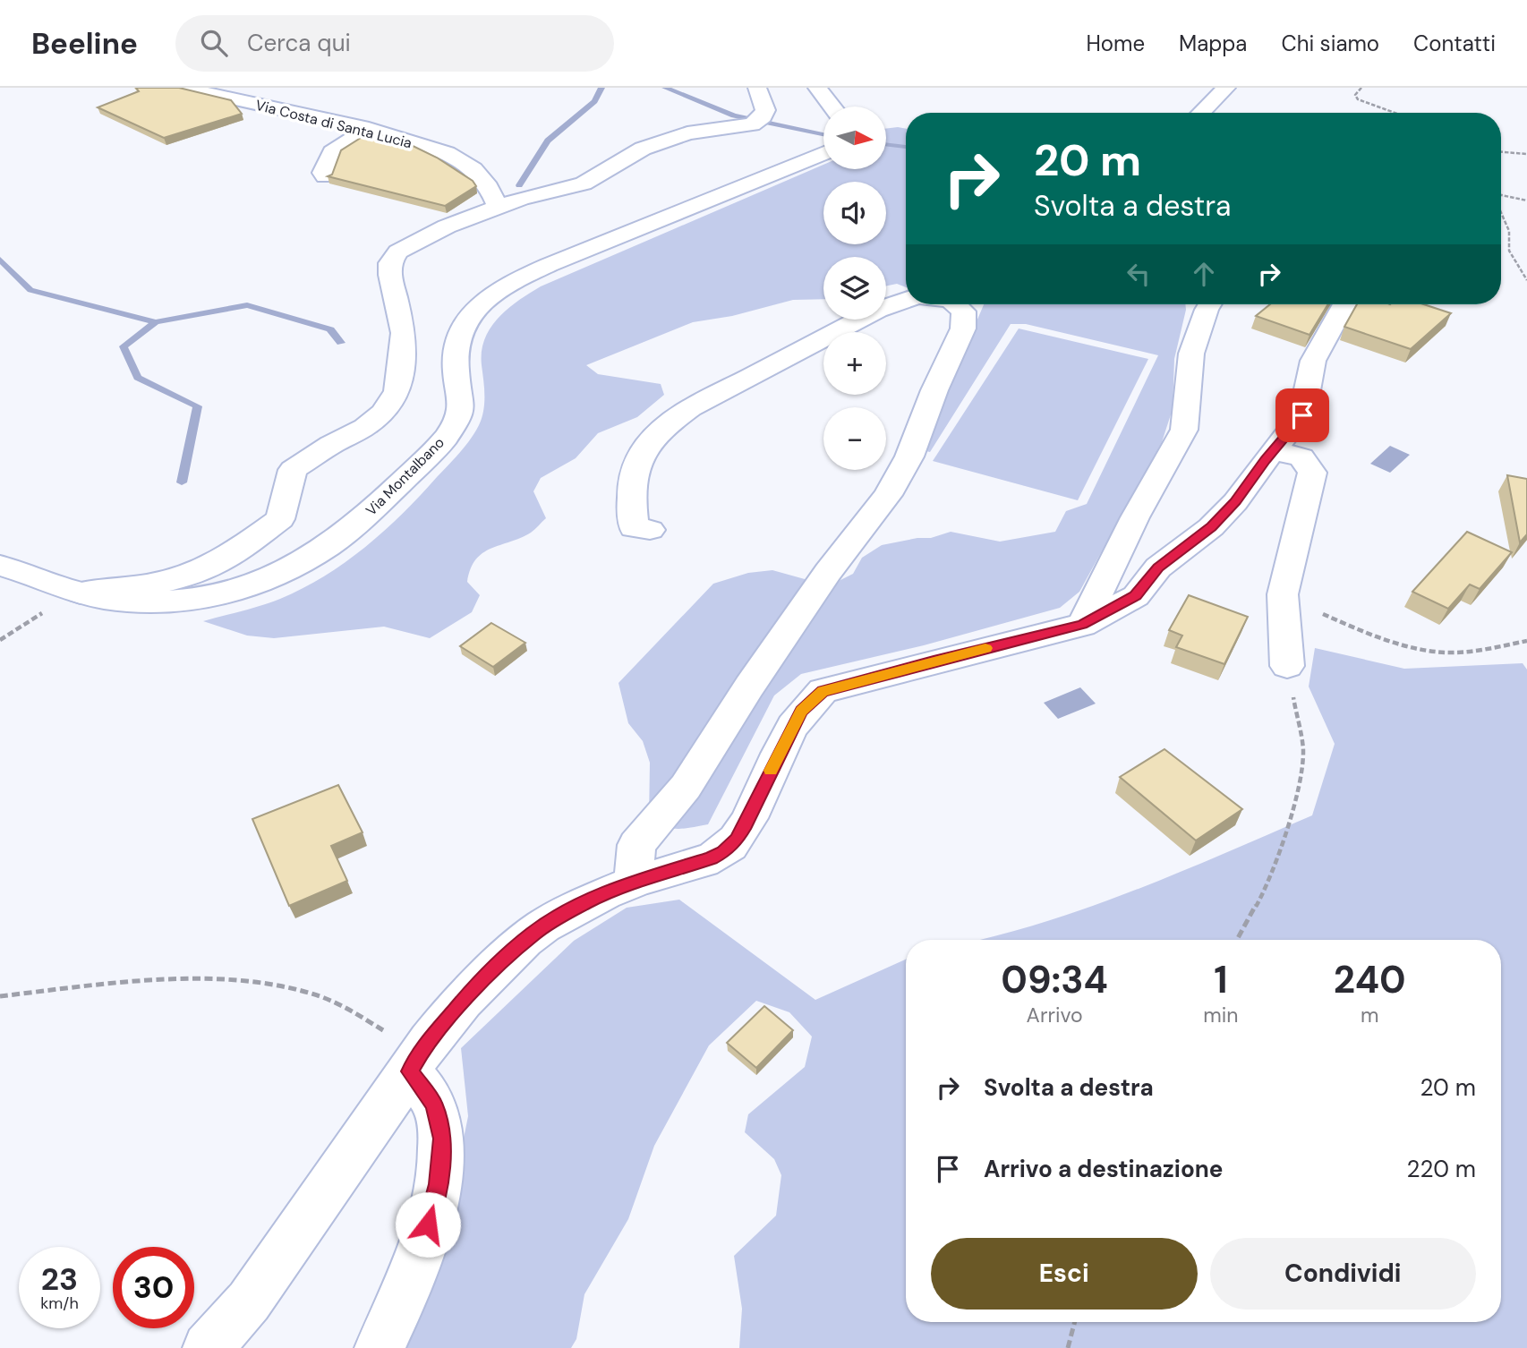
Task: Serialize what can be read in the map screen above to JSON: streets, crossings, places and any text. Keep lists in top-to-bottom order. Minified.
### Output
{"streets":{"street":["Via Costa di Santa Lucia","Via Montalbano"]},"north":"right","page":{"header":"Beeline","search":"Cerca qui","nav":["Home","Mappa","Chi siamo","Contatti"],"map_buttons":["+","−"],"turn":["20 m","Svolta a destra"],"eta":["09:34","Arrivo","1","min","240","m"],"list":[{"name":"Svolta a destra","value":"20 m"},{"name":"Arrivo a destinazione","value":"220 m"}],"buttons":["Esci","Condividi"],"speed":"23 km/h","limit":"30"}}
